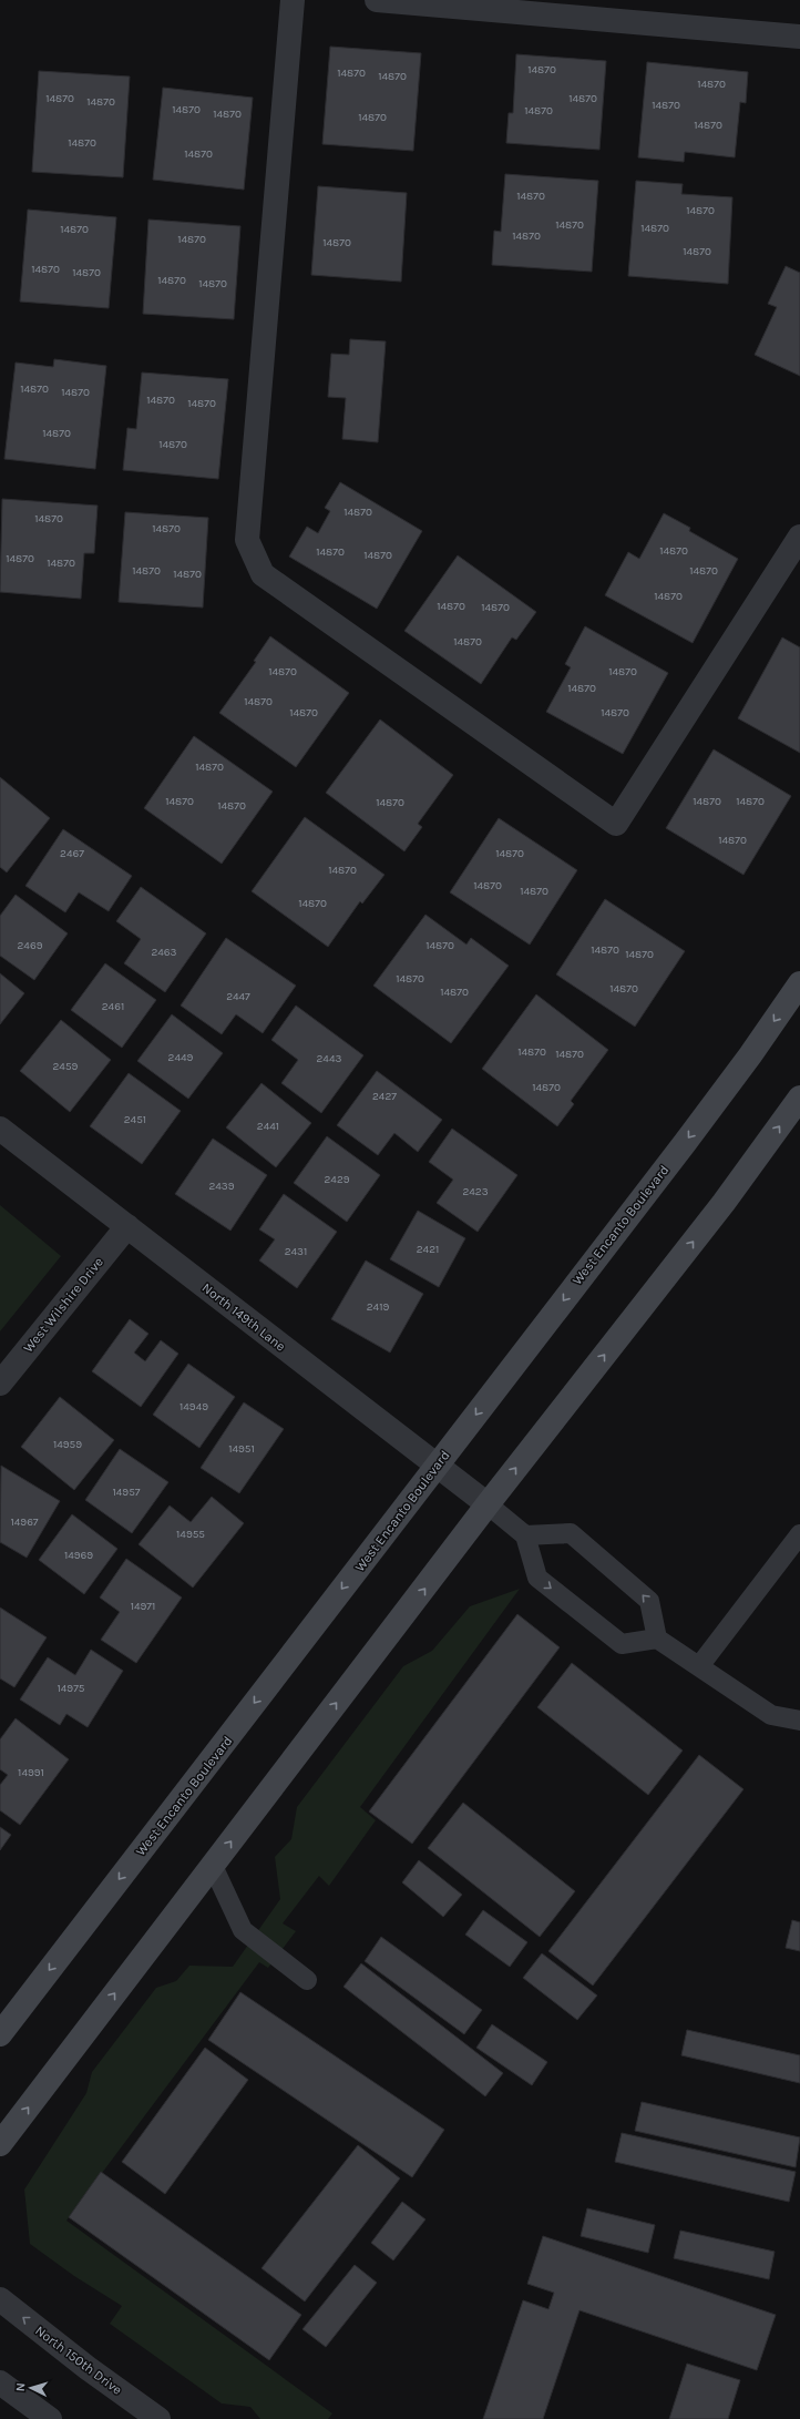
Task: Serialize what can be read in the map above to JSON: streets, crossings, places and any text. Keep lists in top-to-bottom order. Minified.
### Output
{"streets":{"main road":["West Encanto Boulevard"],"street":["West Wilshire Drive","North 149th Lane","North 150th Drive"]},"crossings":[["West Encanto Boulevard","North 149th Lane"],["West Wilshire Drive","North 149th Lane"]],"house_numbers":["14870","14870","14870","14870","14870","14870","14870","14870","14870","14870","14870","14870","14870","14870","14870","14870","14870","14870","14870","14870","14870","14870","14870","14870","14870","14870","14870","14870","14870","14870","14870","14870","14870","14870","14870","14870","14870","14870","14870","14870","14870","14870","14870","14870","14870","14870","14870","14870","14870","14870","14870","14870","14870","14870","14870","14870","14870","14870","14870","14870","14870","14870","2467","14870","14870","14870","14870","14870","2469","14870","14870","2463","14870","14870","14870","14870","2447","2461","14870","14870","2449","2443","2459","14870","2427","2451","2441","2429","2439","2423","2421","2431","2419","14949","14959","14951","14957","14967","14955","14969","14971","14975","14991"],"north":"left"}
